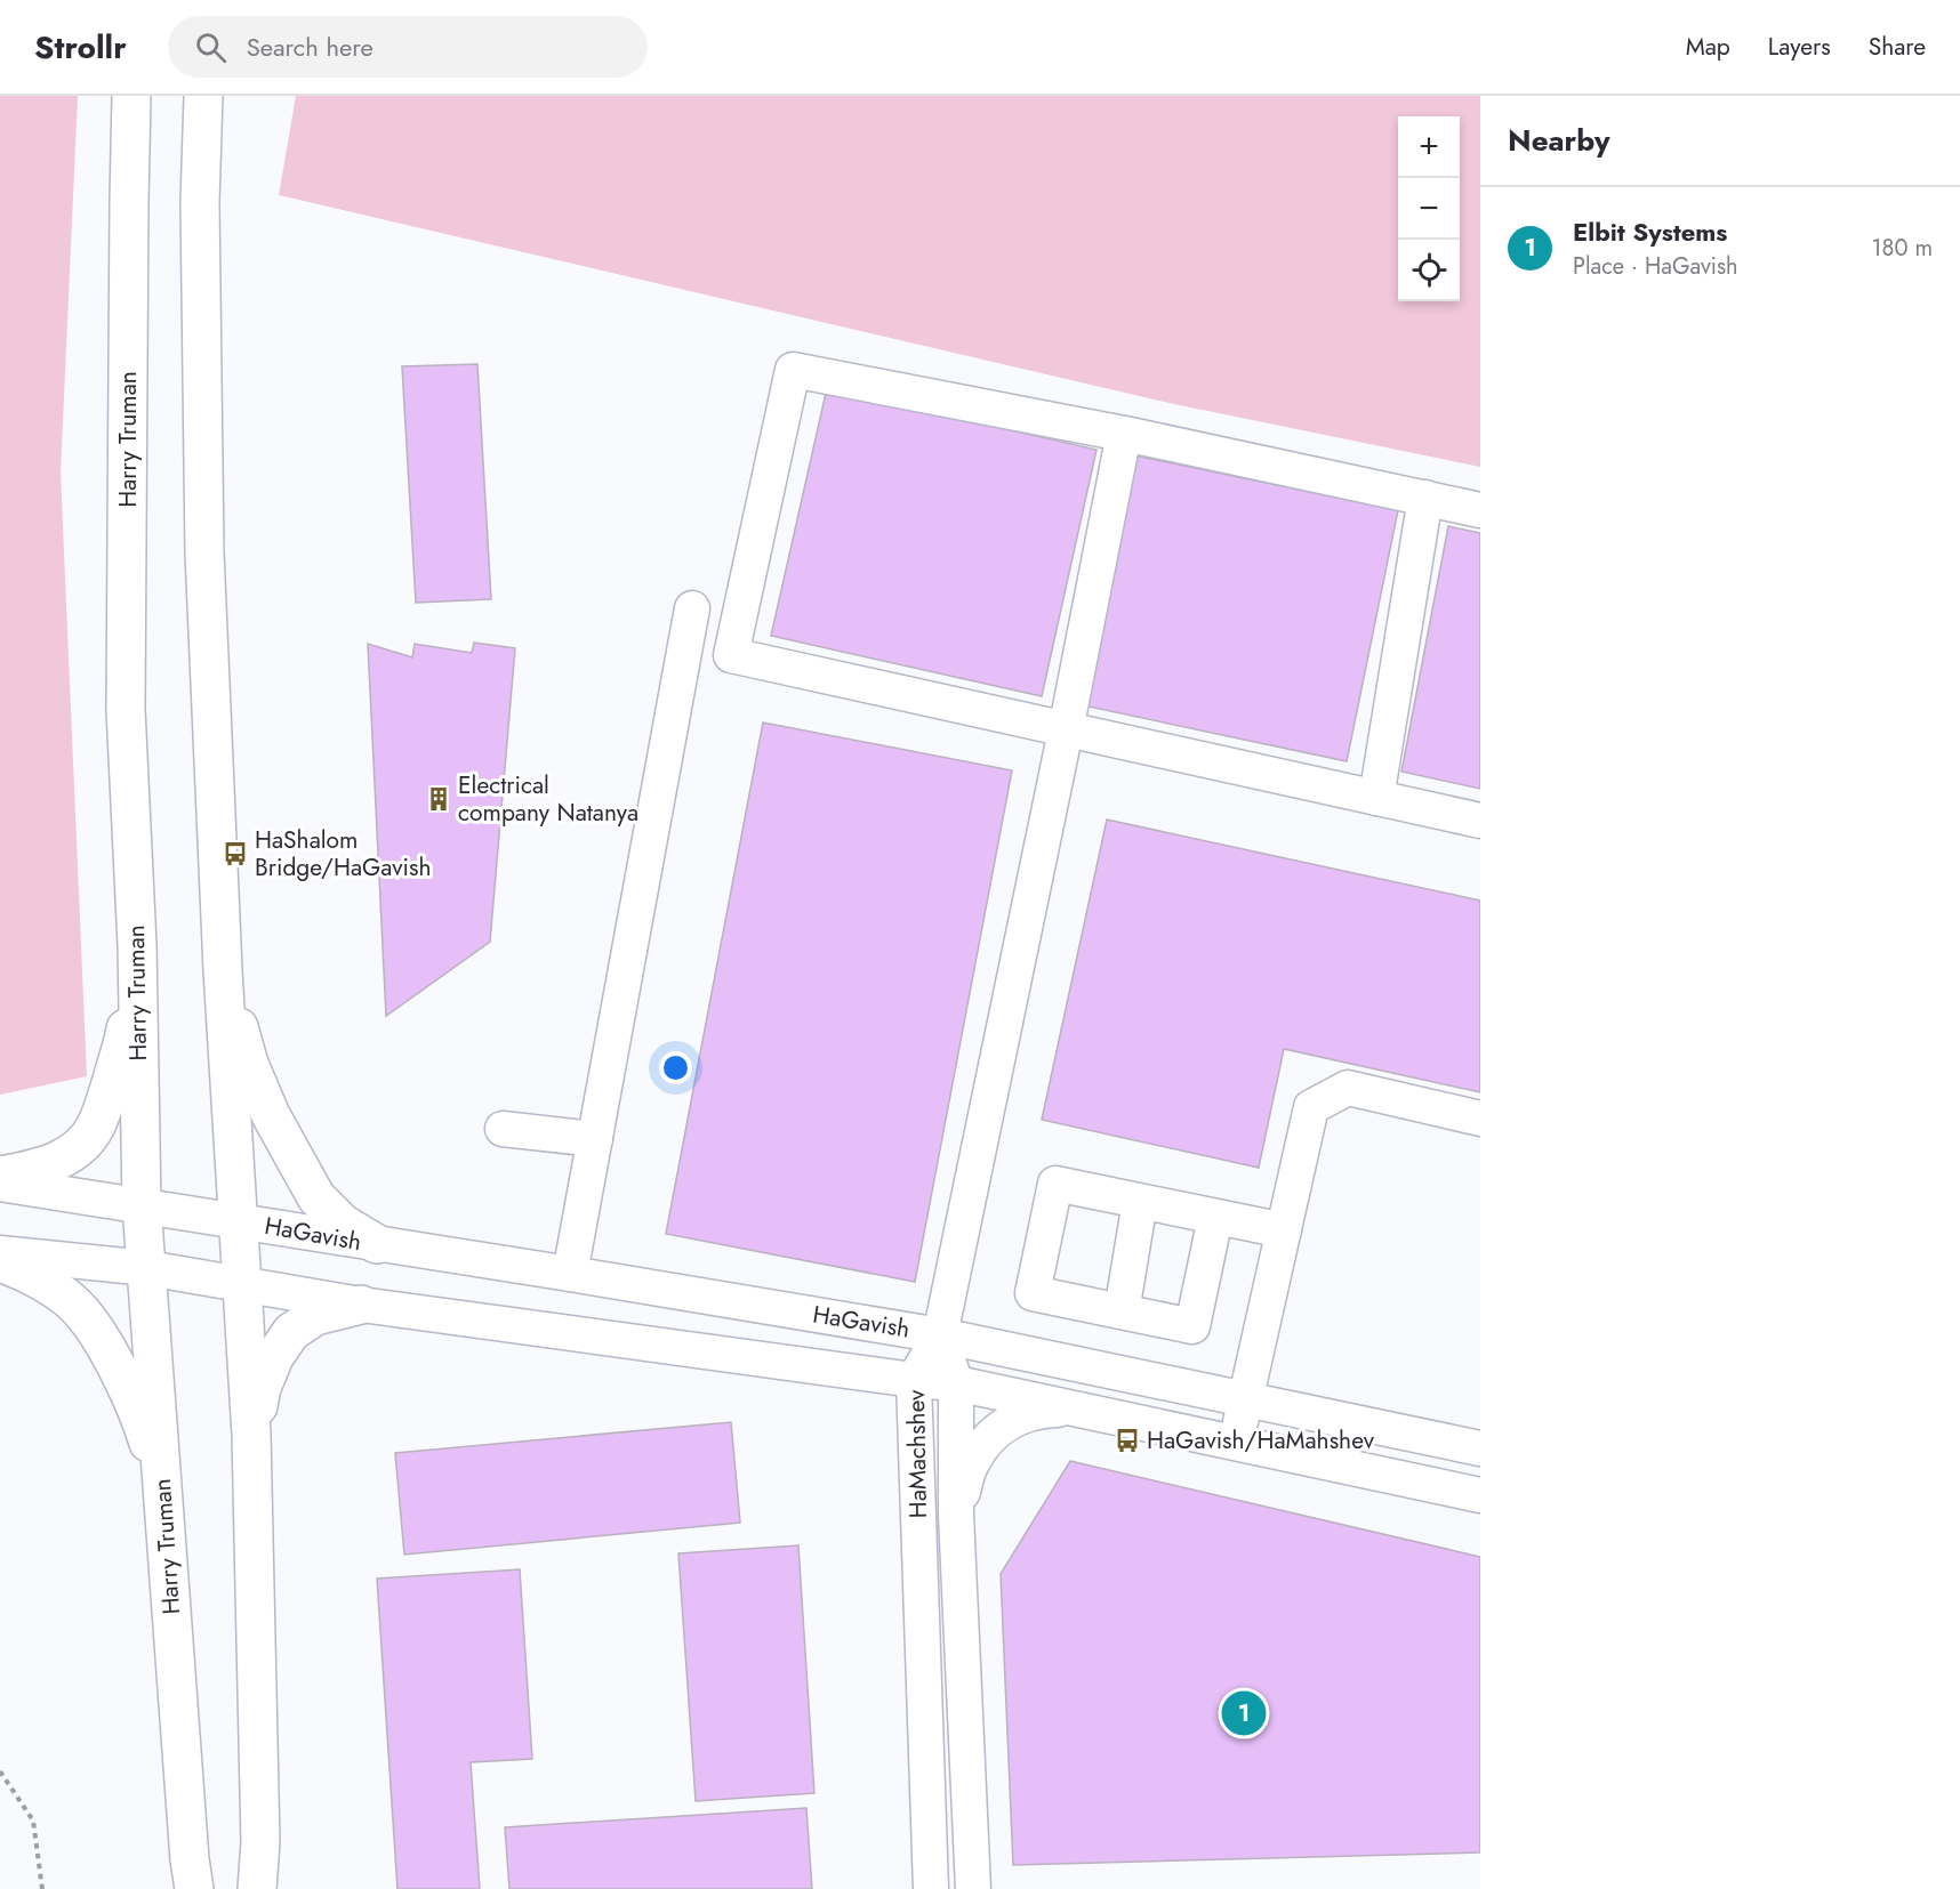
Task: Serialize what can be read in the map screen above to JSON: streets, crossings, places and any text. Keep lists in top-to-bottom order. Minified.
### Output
{"streets":{"main road":["Harry Truman"],"street":["HaGavish","HaMachshev"]},"crossings":[["Harry Truman","HaGavish"],["HaGavish","HaMachshev"]],"places":{"building":["Electrical company Natanya"],"bus stop":["HaShalom Bridge/HaGavish","HaGavish/HaMahshev"]},"page":{"header":"Strollr","search":"Search here","nav":["Map","Layers","Share"],"heading":"Nearby","map_buttons":["+","−"],"list":[{"mark":"1","name":"Elbit Systems","note":"Place · HaGavish","value":"180 m"}],"pins":"1"}}
